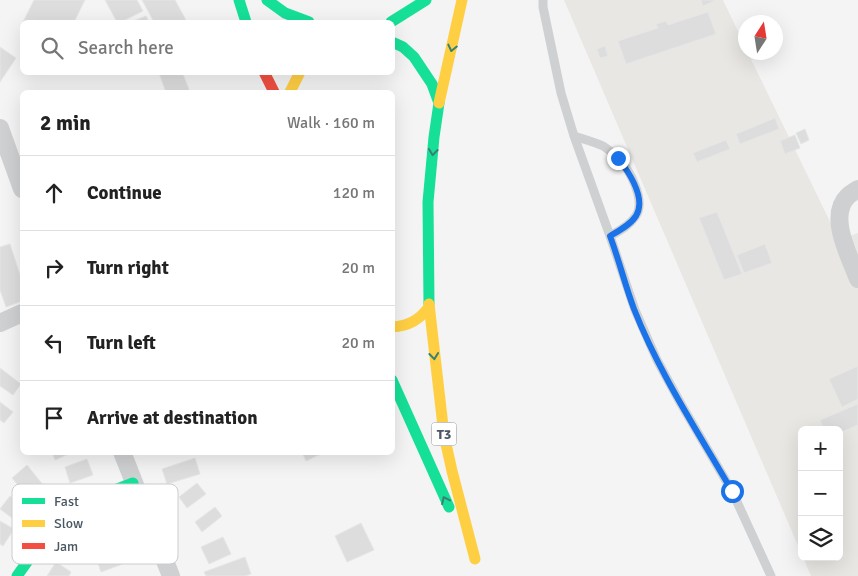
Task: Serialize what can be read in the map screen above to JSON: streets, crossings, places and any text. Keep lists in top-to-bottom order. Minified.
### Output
{"streets":{"main road":["T3"]},"legend":["Fast","Slow","Jam"],"north":"top","page":{"search":"Search here","heading":["2 min","Walk · 160 m"],"list":[["Continue","120 m"],["Turn right","20 m"],["Turn left","20 m"],"Arrive at destination"],"map_buttons":["+","−"]}}
